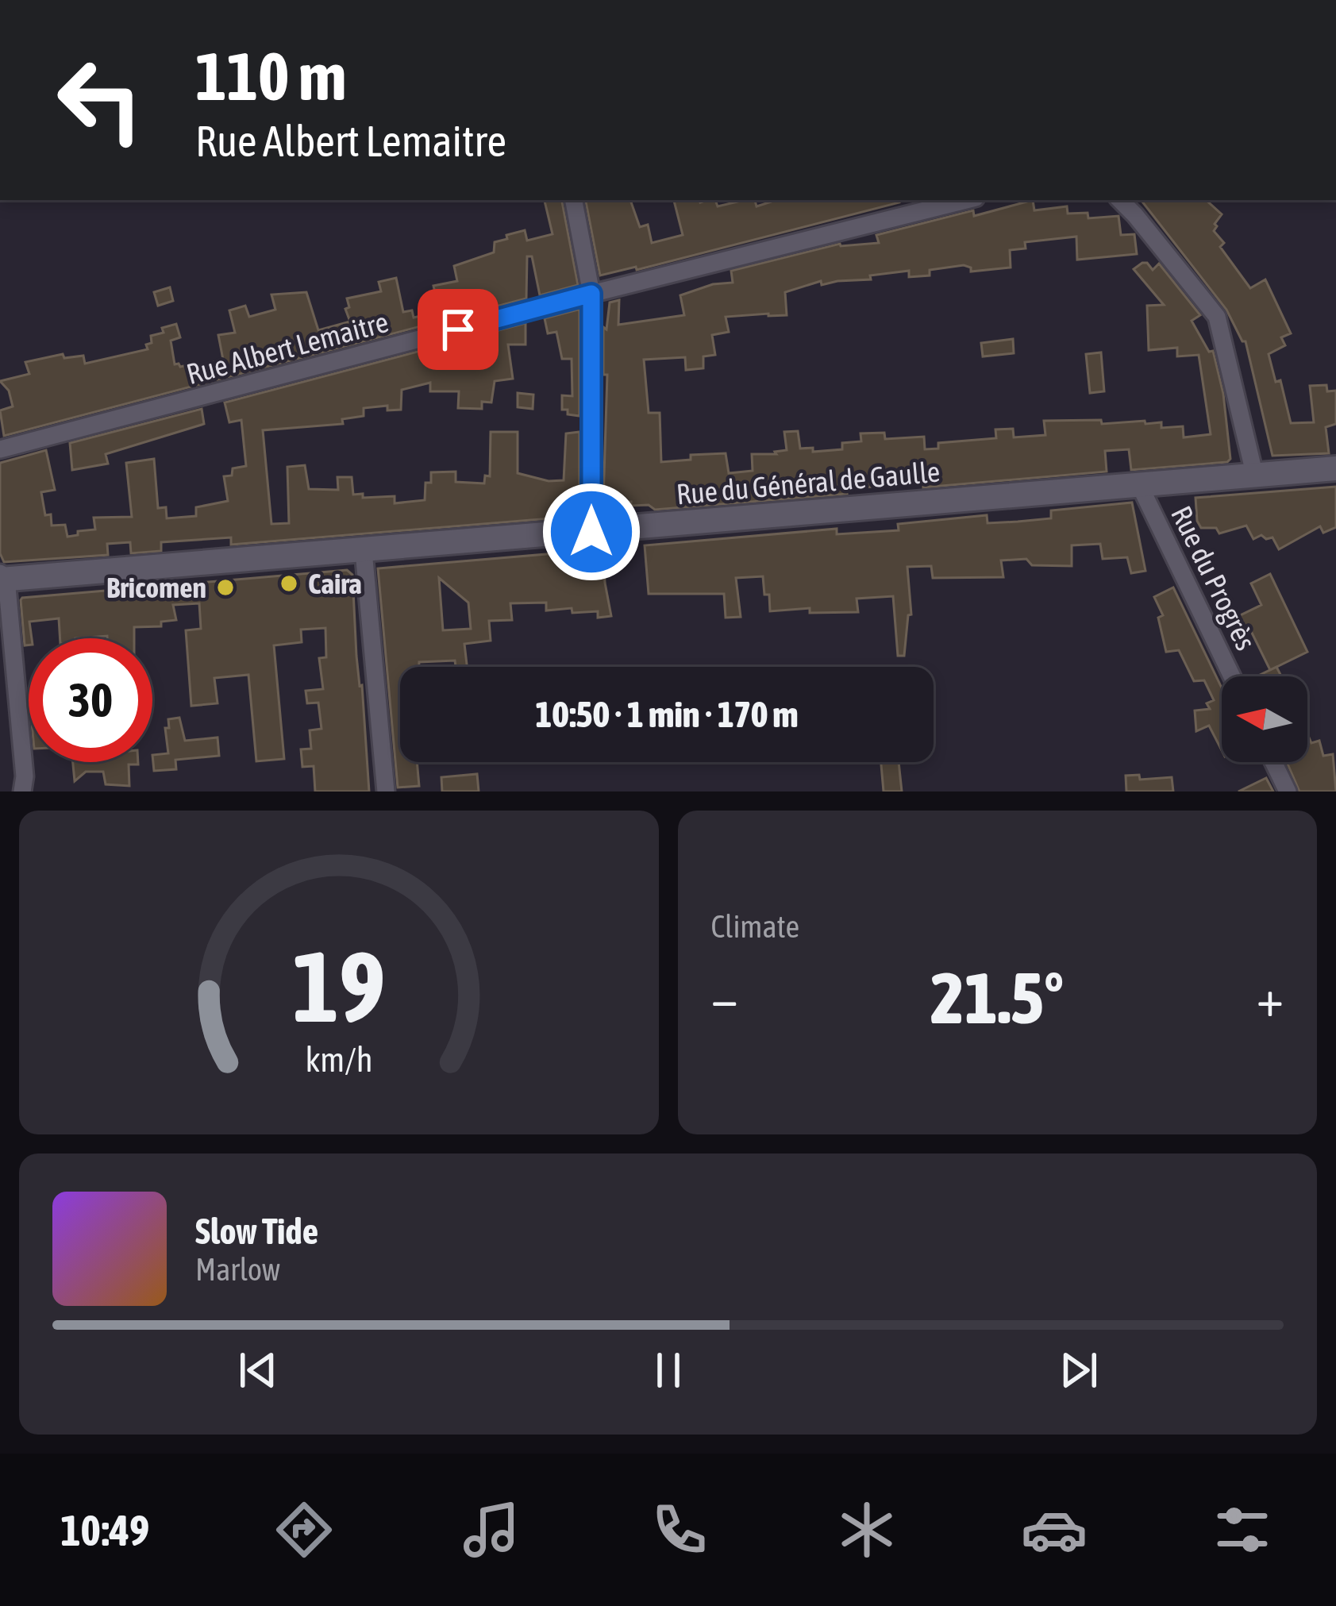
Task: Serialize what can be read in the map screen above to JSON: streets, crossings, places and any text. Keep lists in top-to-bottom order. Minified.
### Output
{"streets":{"main road":["Rue du Général de Gaulle"],"street":["Rue Albert Lemaitre","Rue du Progrès"]},"crossings":[["Rue du Général de Gaulle","Rue du Progrès"]],"places":["Caira","Bricomen"],"north":"left","page":{"turn":["110 m","Rue Albert Lemaitre"],"limit":"30","trip":"10:50 · 1 min · 170 m","tile":"Climate","heat":["−","21.5°","+"],"song":["Slow Tide","Marlow"],"tabs":"10:49","gauge":["19","km/h"]}}
